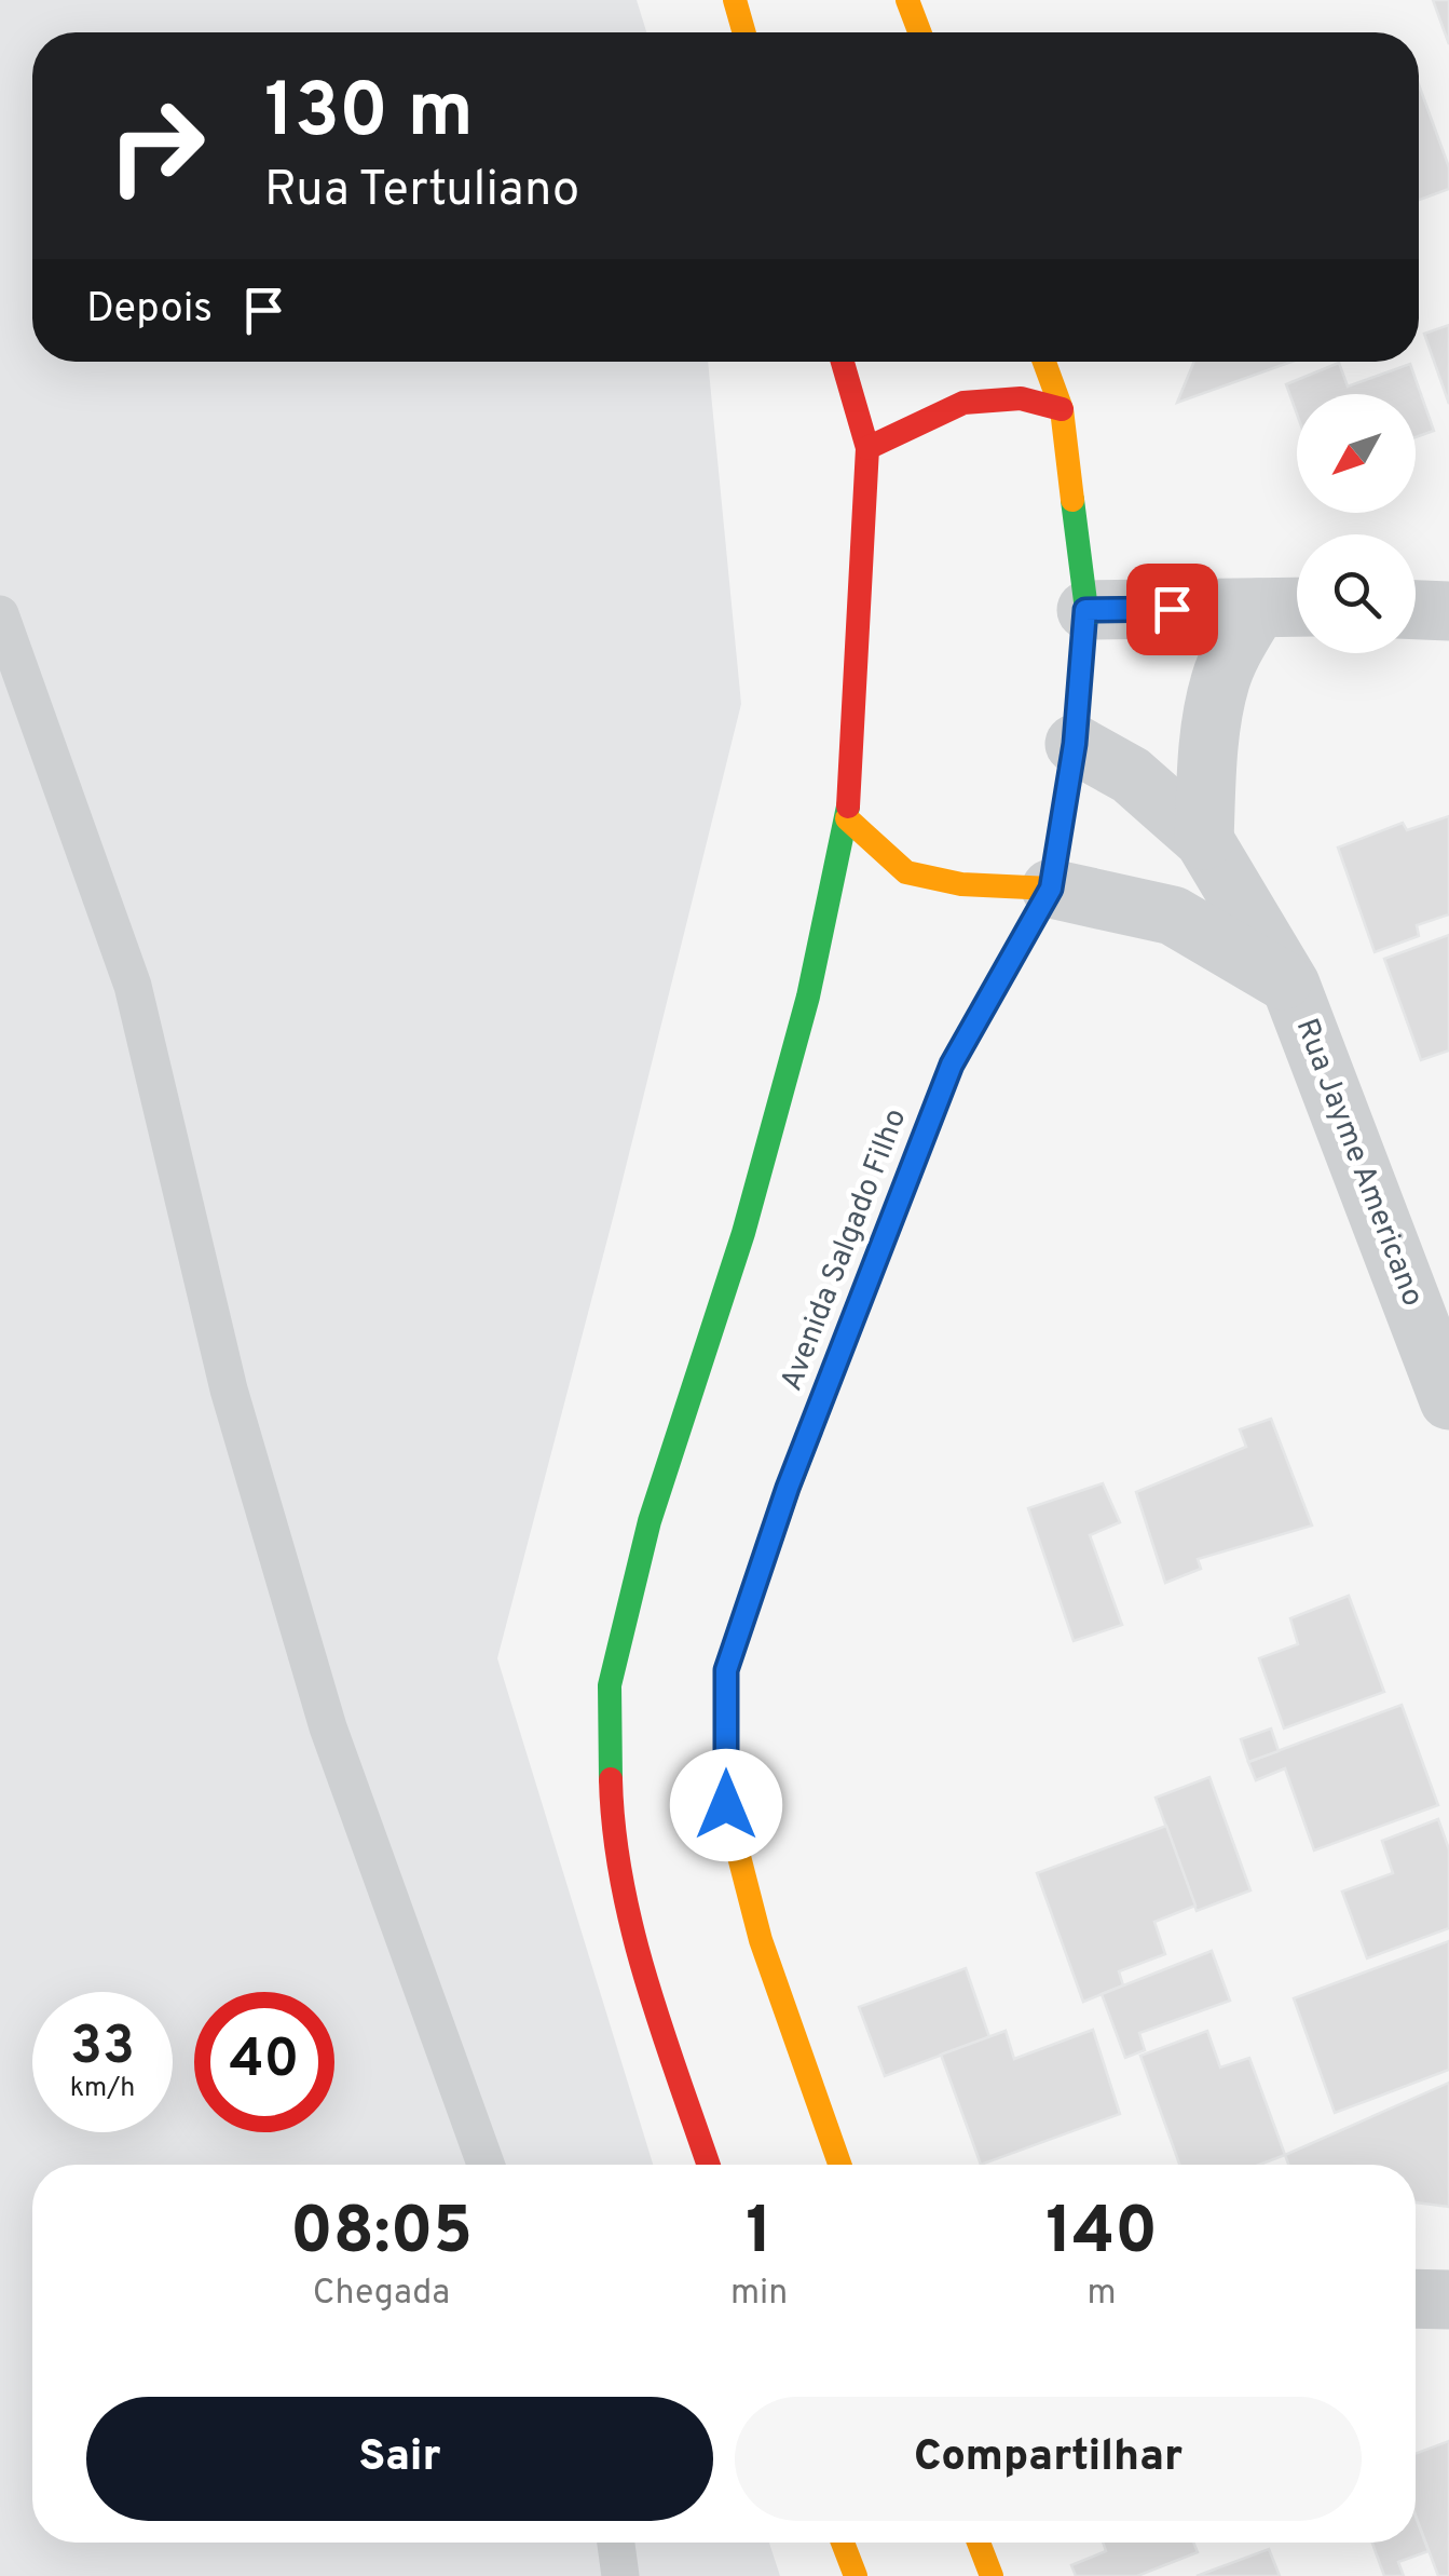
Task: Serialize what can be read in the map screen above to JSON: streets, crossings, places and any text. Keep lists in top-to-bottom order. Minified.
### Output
{"streets":{"street":["Rua Jayme Americano","Avenida Salgado Filho"]},"crossings":[["Rua Jayme Americano","Avenida Salgado Filho"]],"north":"bottom left","page":{"turn":["130 m","Rua Tertuliano"],"then":"Depois","speed":"33 km/h","limit":"40","eta":["08:05","Chegada","1","min","140","m"],"buttons":["Sair","Compartilhar"]}}
